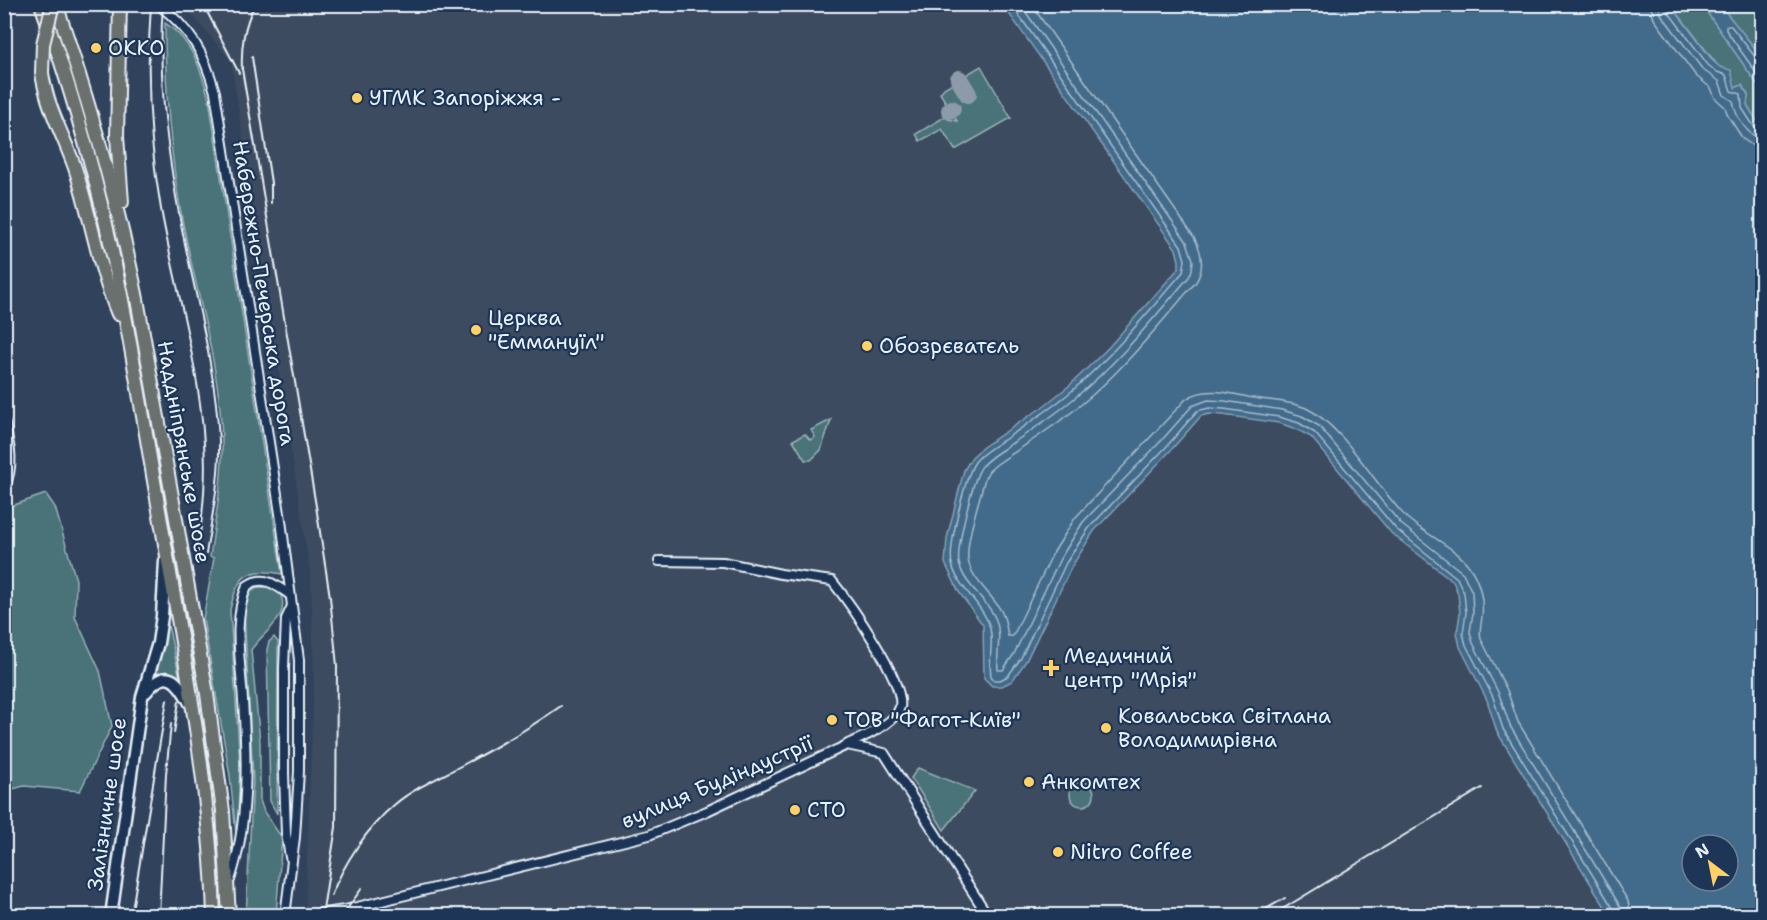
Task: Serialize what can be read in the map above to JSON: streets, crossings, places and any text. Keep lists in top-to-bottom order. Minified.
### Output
{"streets":{"main road":["Наддніпрянське шосе"],"street":["Набережно-Печерська дорога","вулиця Будіндустрії","Залізничне шосе"]},"crossings":[["Наддніпрянське шосе","Залізничне шосе"]],"places":{"other":["ОККО","УГМК Запоріжжя -","Церква \"Еммануїл\"","Обозрєватєль","ТОВ \"Фагот-Київ\"","Ковальська Світлана Володимирівна","Анкомтех","СТО","Nitro Coffee"],"health":["Медичний центр \"Мрія\""]},"north":"top left"}
